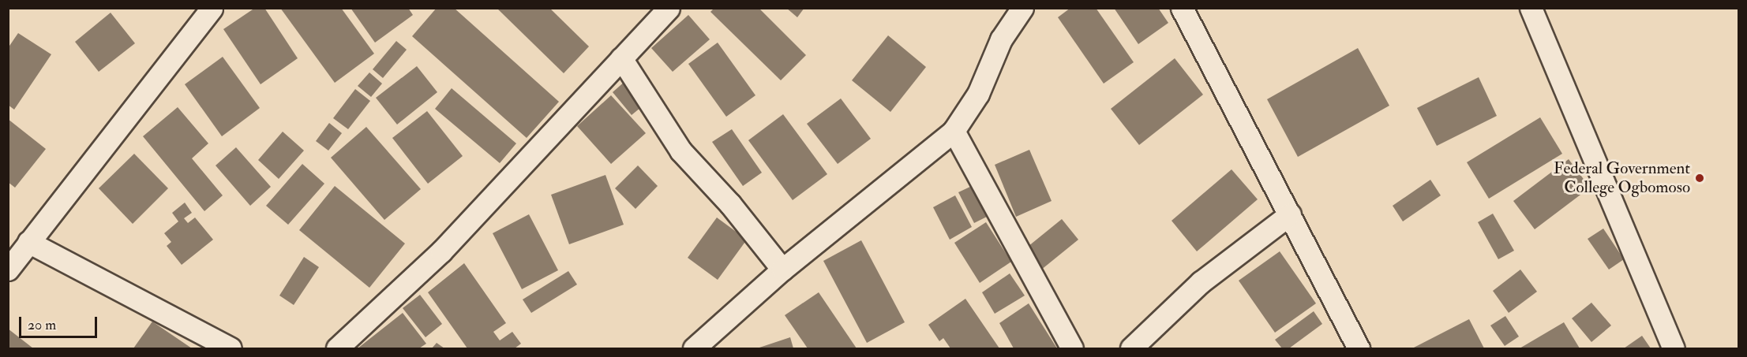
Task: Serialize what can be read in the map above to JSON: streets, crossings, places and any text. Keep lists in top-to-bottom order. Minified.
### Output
{"places":["Federal Government College Ogbomoso"],"scale_bar":"20 m"}
